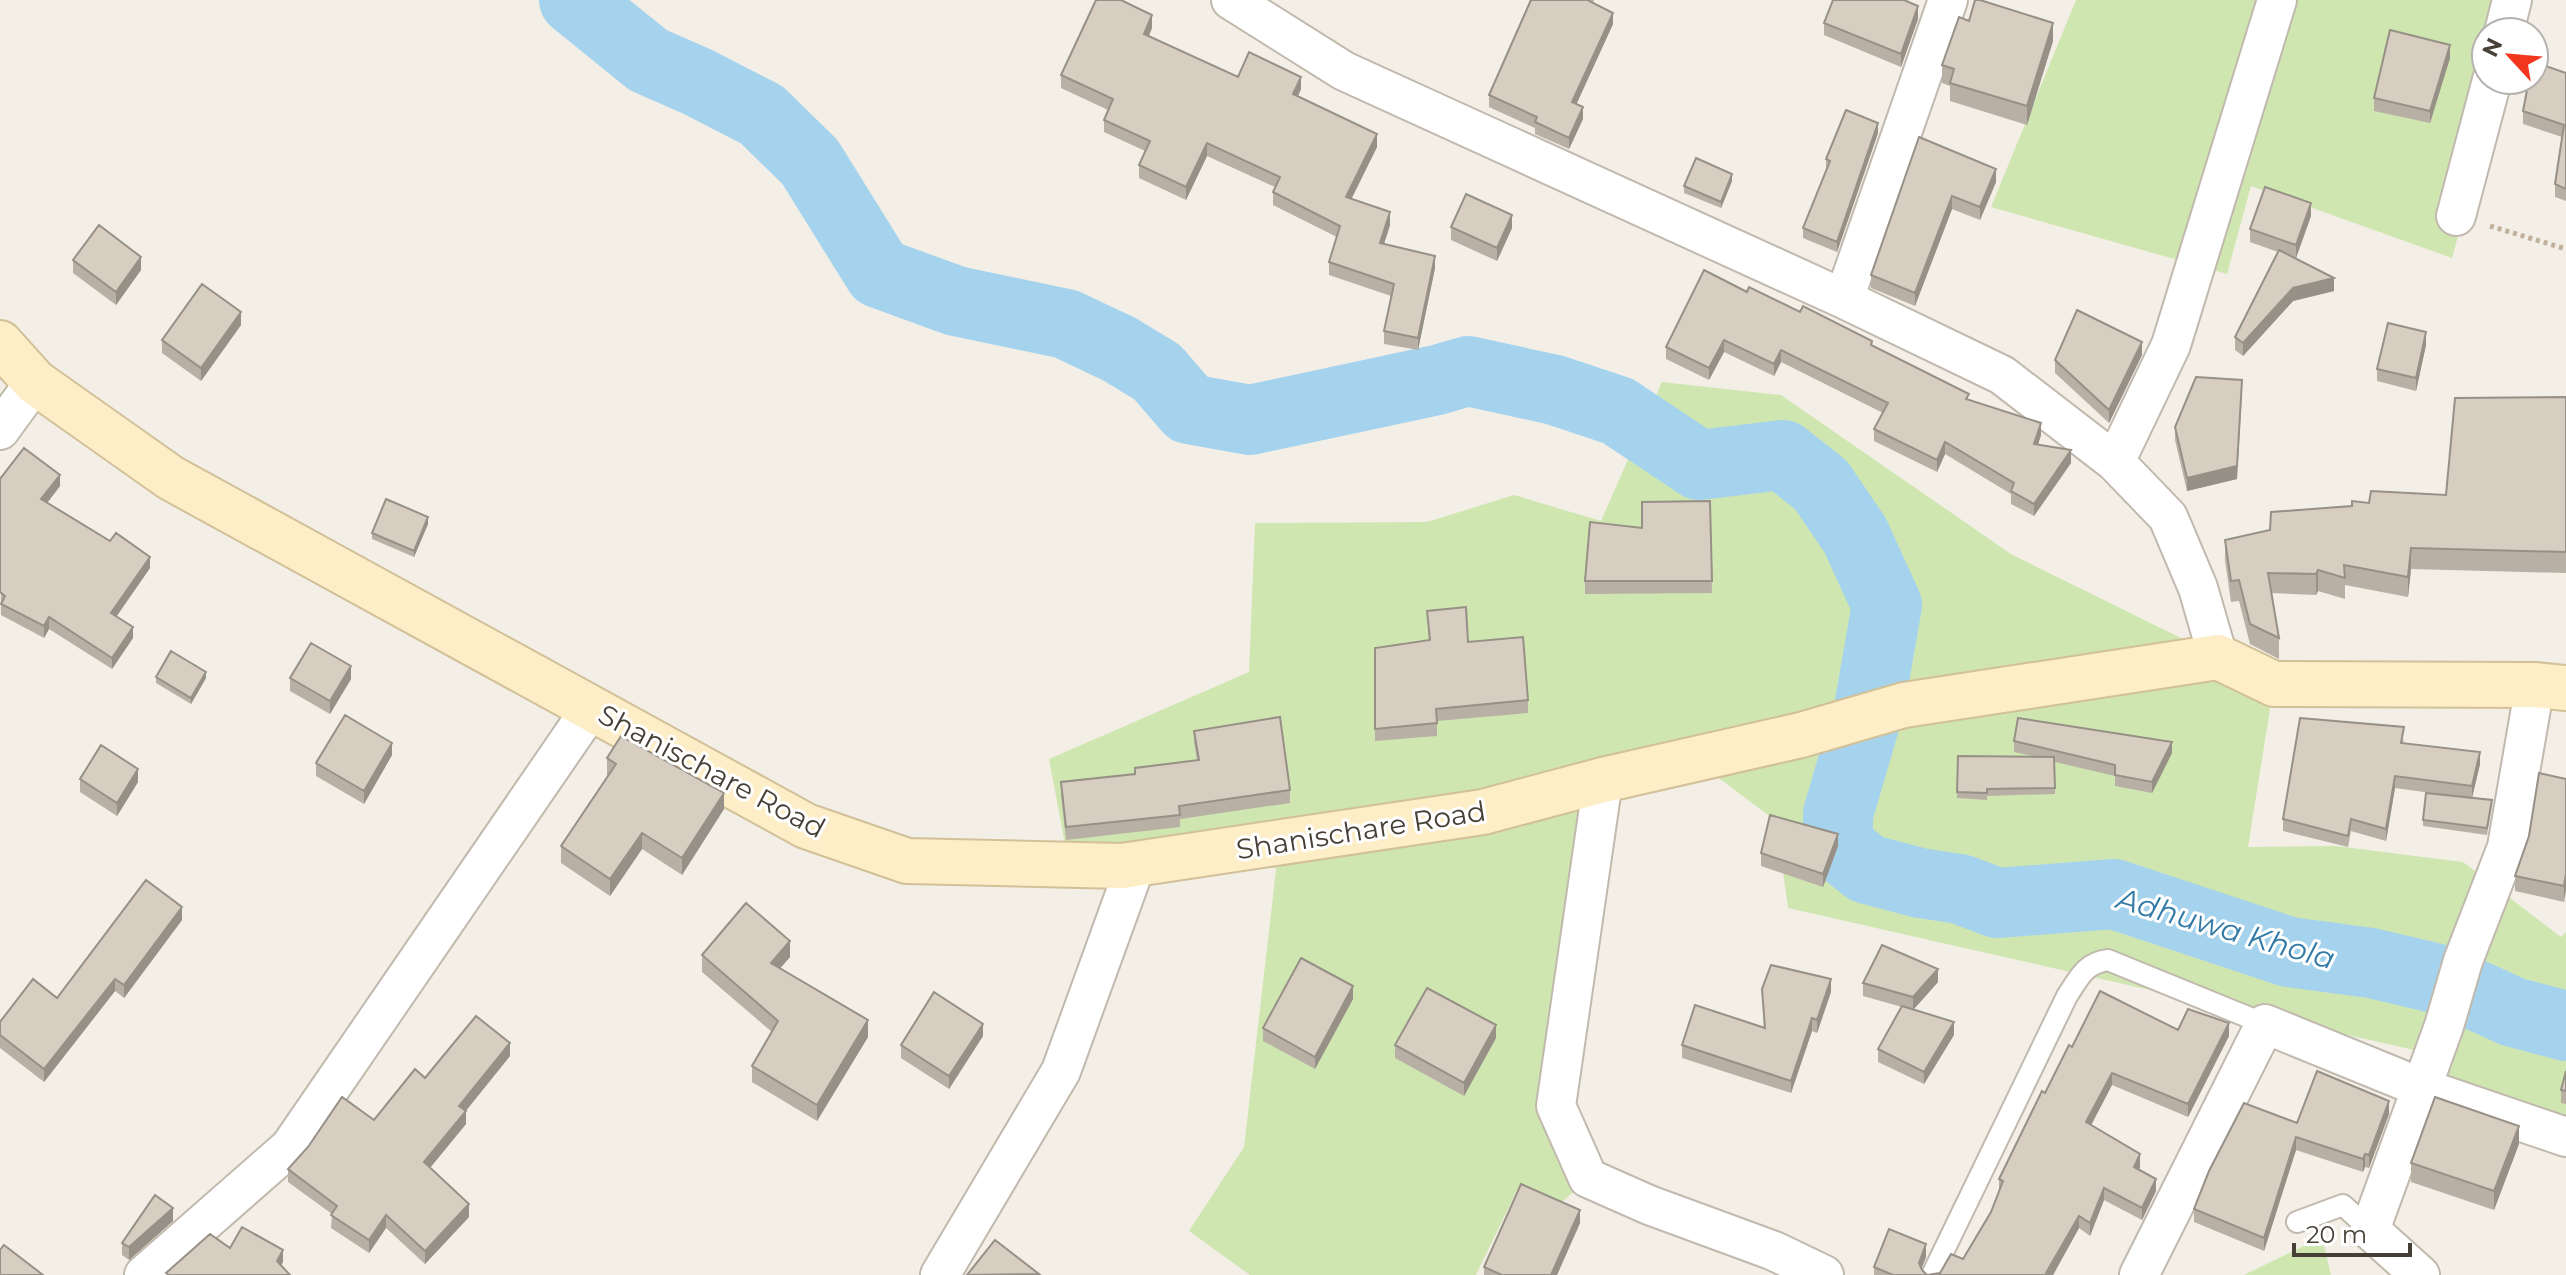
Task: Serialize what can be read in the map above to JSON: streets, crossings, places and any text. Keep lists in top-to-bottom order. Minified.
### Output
{"streets":{"street":["Shanischare Road"]},"water":["Adhuwa Khola"],"scale_bar":"20 m","north":"top left"}
